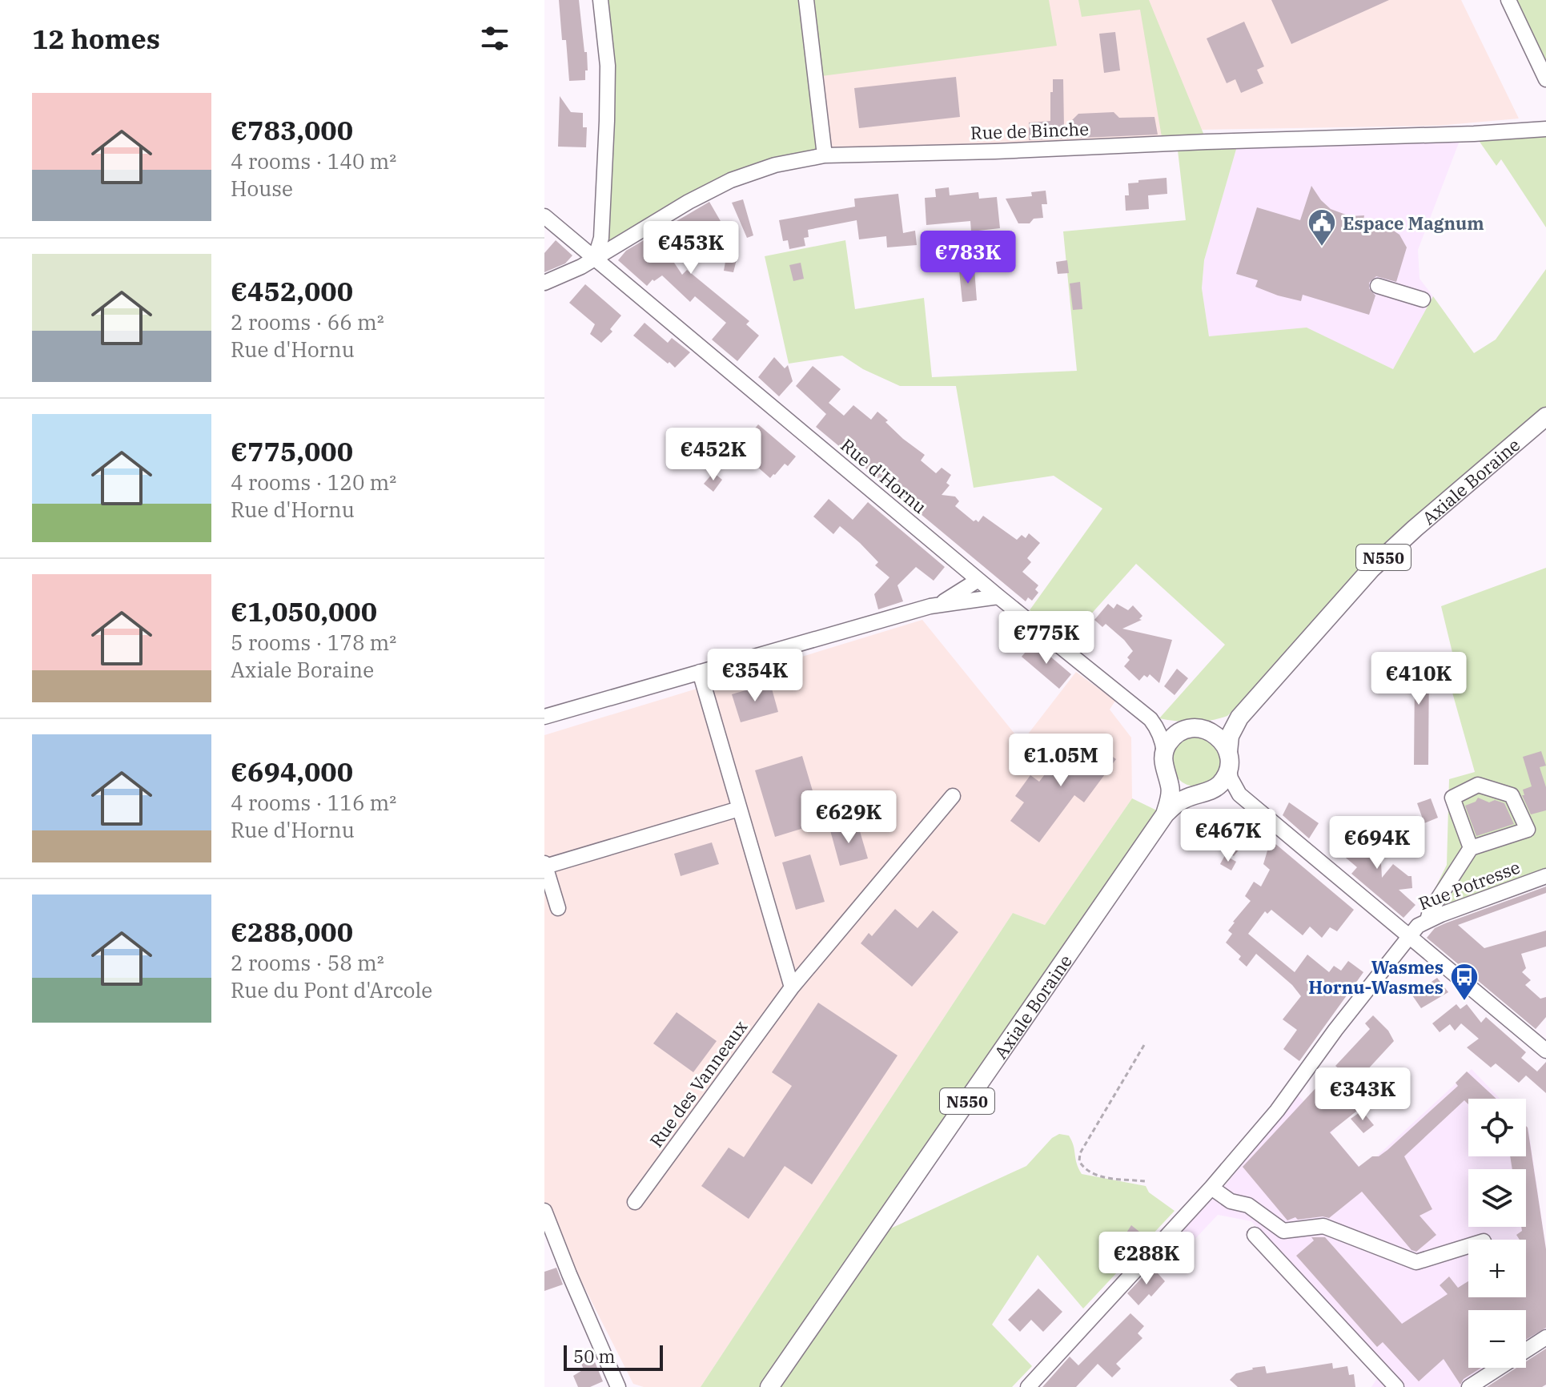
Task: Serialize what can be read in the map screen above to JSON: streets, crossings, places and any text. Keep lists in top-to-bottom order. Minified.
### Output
{"streets":{"main road":["Axiale Boraine","N550"],"street":["Rue de Binche","Rue d'Hornu","Rue Potresse","Rue des Vanneaux"]},"crossings":[["Rue de Binche","Rue d'Hornu"],["Axiale Boraine","N550"]],"places":{"public building":["Espace Magnum"],"bus stop":["Wasmes Hornu-Wasmes"]},"scale_bar":"50 m","page":{"heading":"12 homes","list":[{"name":"€783,000","note":"4 rooms · 140 m² · House"},{"name":"€452,000","note":"2 rooms · 66 m² · Rue d'Hornu"},{"name":"€775,000","note":"4 rooms · 120 m² · Rue d'Hornu"},{"name":"€1,050,000","note":"5 rooms · 178 m² · Axiale Boraine"},{"name":"€694,000","note":"4 rooms · 116 m² · Rue d'Hornu"},{"name":"€288,000","note":"2 rooms · 58 m² · Rue du Pont d'Arcole"}],"price":["€453K","€783K","€452K","€775K","€354K","€410K","€1.05M","€629K","€467K","€694K","€343K","€288K"],"map_buttons":["+","−"],"scale":"50 m"}}
